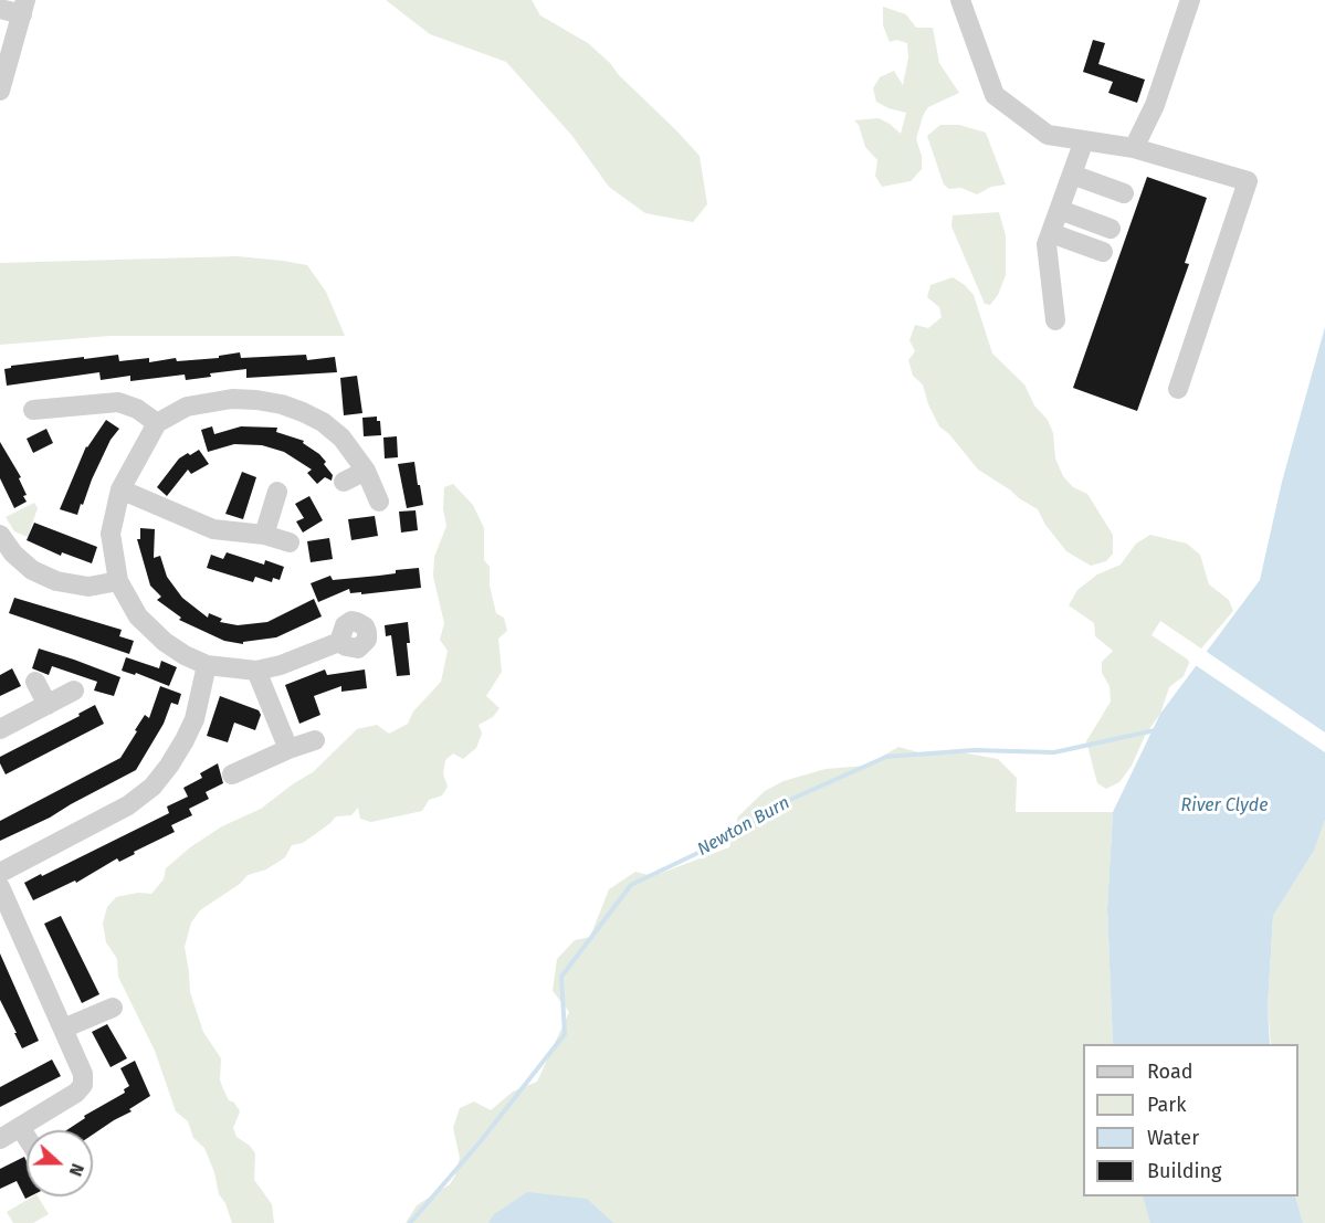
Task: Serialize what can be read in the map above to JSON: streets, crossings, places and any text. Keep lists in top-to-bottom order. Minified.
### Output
{"water":["River Clyde","Newton Burn"],"legend":["Road","Park","Water","Building"],"north":"right"}
